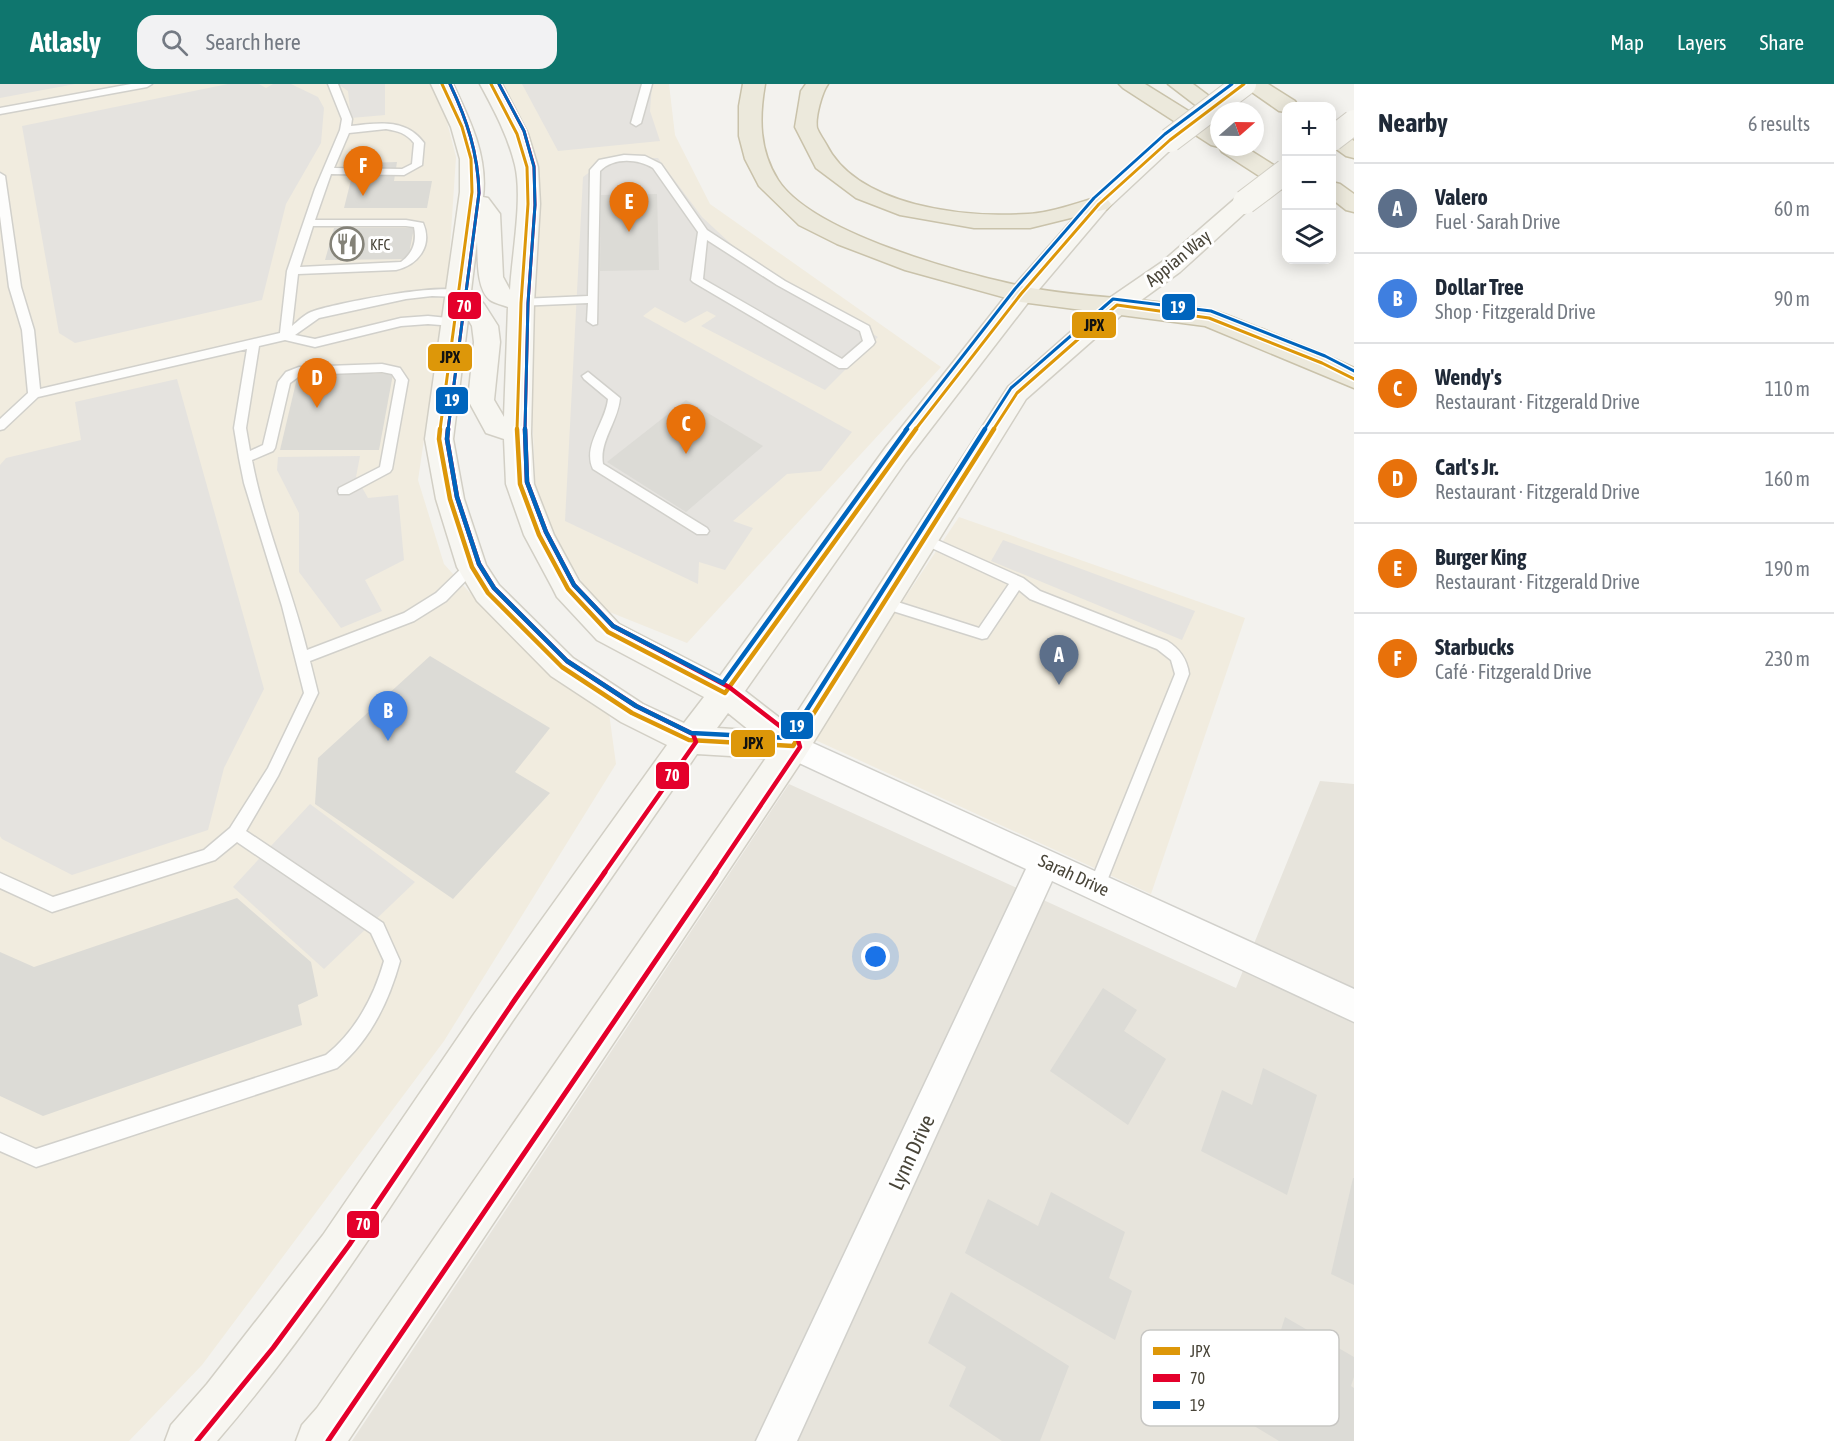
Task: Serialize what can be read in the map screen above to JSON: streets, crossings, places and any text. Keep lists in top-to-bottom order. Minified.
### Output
{"streets":{"main road":["Appian Way"],"street":["Sarah Drive","Lynn Drive"]},"crossings":[["Appian Way","Sarah Drive"],["Sarah Drive","Lynn Drive"]],"places":{"restaurant":["KFC"]},"lines":["transit line JPX","transit line 70","transit line 19"],"legend":["JPX","70","19"],"north":"right","page":{"header":"Atlasly","search":"Search here","nav":["Map","Layers","Share"],"heading":["Nearby","6 results"],"map_buttons":["+","−"],"pins":["F","E","D","C","A","B"],"list":[{"mark":"A","name":"Valero","note":"Fuel · Sarah Drive","value":"60 m"},{"mark":"B","name":"Dollar Tree","note":"Shop · Fitzgerald Drive","value":"90 m"},{"mark":"C","name":"Wendy's","note":"Restaurant · Fitzgerald Drive","value":"110 m"},{"mark":"D","name":"Carl's Jr.","note":"Restaurant · Fitzgerald Drive","value":"160 m"},{"mark":"E","name":"Burger King","note":"Restaurant · Fitzgerald Drive","value":"190 m"},{"mark":"F","name":"Starbucks","note":"Café · Fitzgerald Drive","value":"230 m"}]}}
